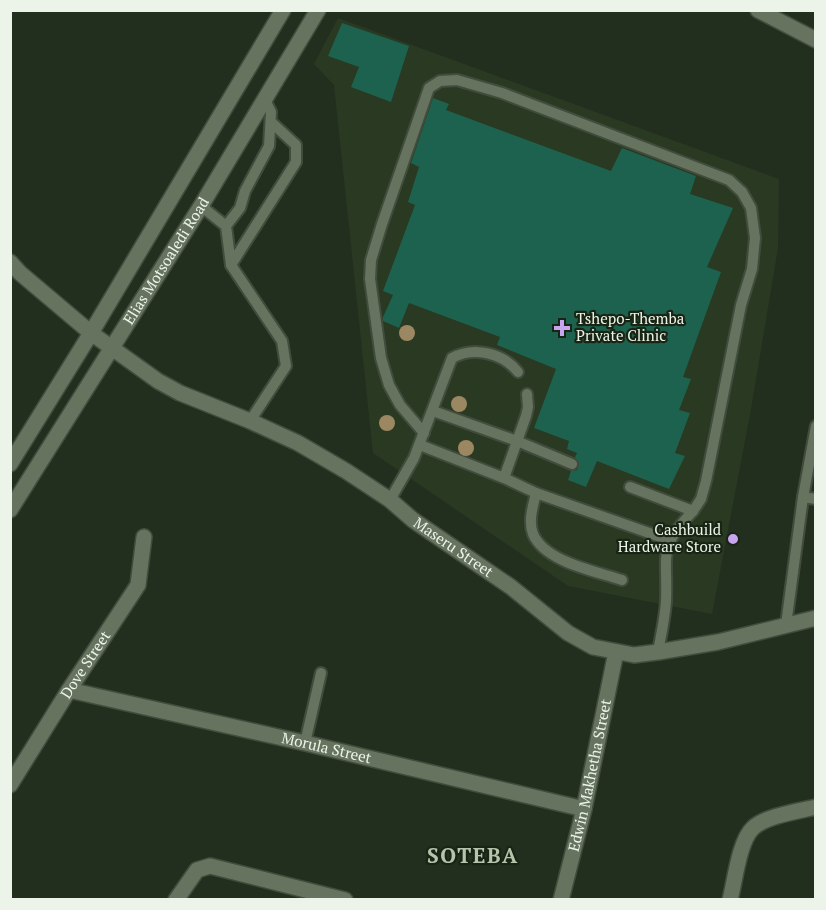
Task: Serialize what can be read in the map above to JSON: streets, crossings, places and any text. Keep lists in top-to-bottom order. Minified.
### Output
{"streets":{"street":["Elias Motsoaledi Road","Maseru Street","Dove Street","Morula Street","Edwin Makhetha Street"]},"crossings":[["Elias Motsoaledi Road","Maseru Street"],["Maseru Street","Edwin Makhetha Street"],["Dove Street","Morula Street"],["Morula Street","Edwin Makhetha Street"]],"districts":["SOTEBA"],"places":{"health":["Tshepo-Themba Private Clinic"],"other":["Cashbuild Hardware Store"]}}
